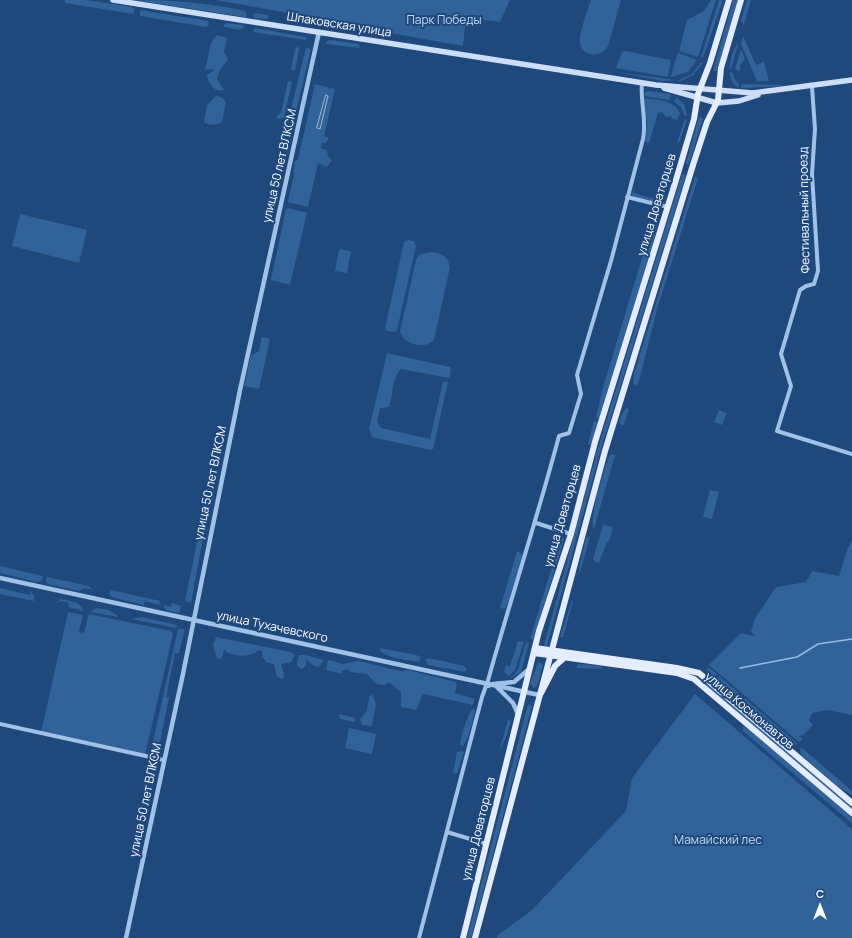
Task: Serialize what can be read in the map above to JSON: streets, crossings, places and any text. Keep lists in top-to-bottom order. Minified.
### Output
{"streets":{"main road":["Шпаковская улица","улица Доваторцев","улица Космонавтов"],"street":["улица 50 лет ВЛКСМ","Фестивальный проезд","улица Тухачевского"]},"crossings":[["Шпаковская улица","улица 50 лет ВЛКСМ"],["Шпаковская улица","улица Доваторцев"],["Шпаковская улица","Фестивальный проезд"],["улица 50 лет ВЛКСМ","улица Тухачевского"],["улица Доваторцев","улица Тухачевского"]],"parks":["Парк Победы","Мамайский лес"],"north":"top"}
